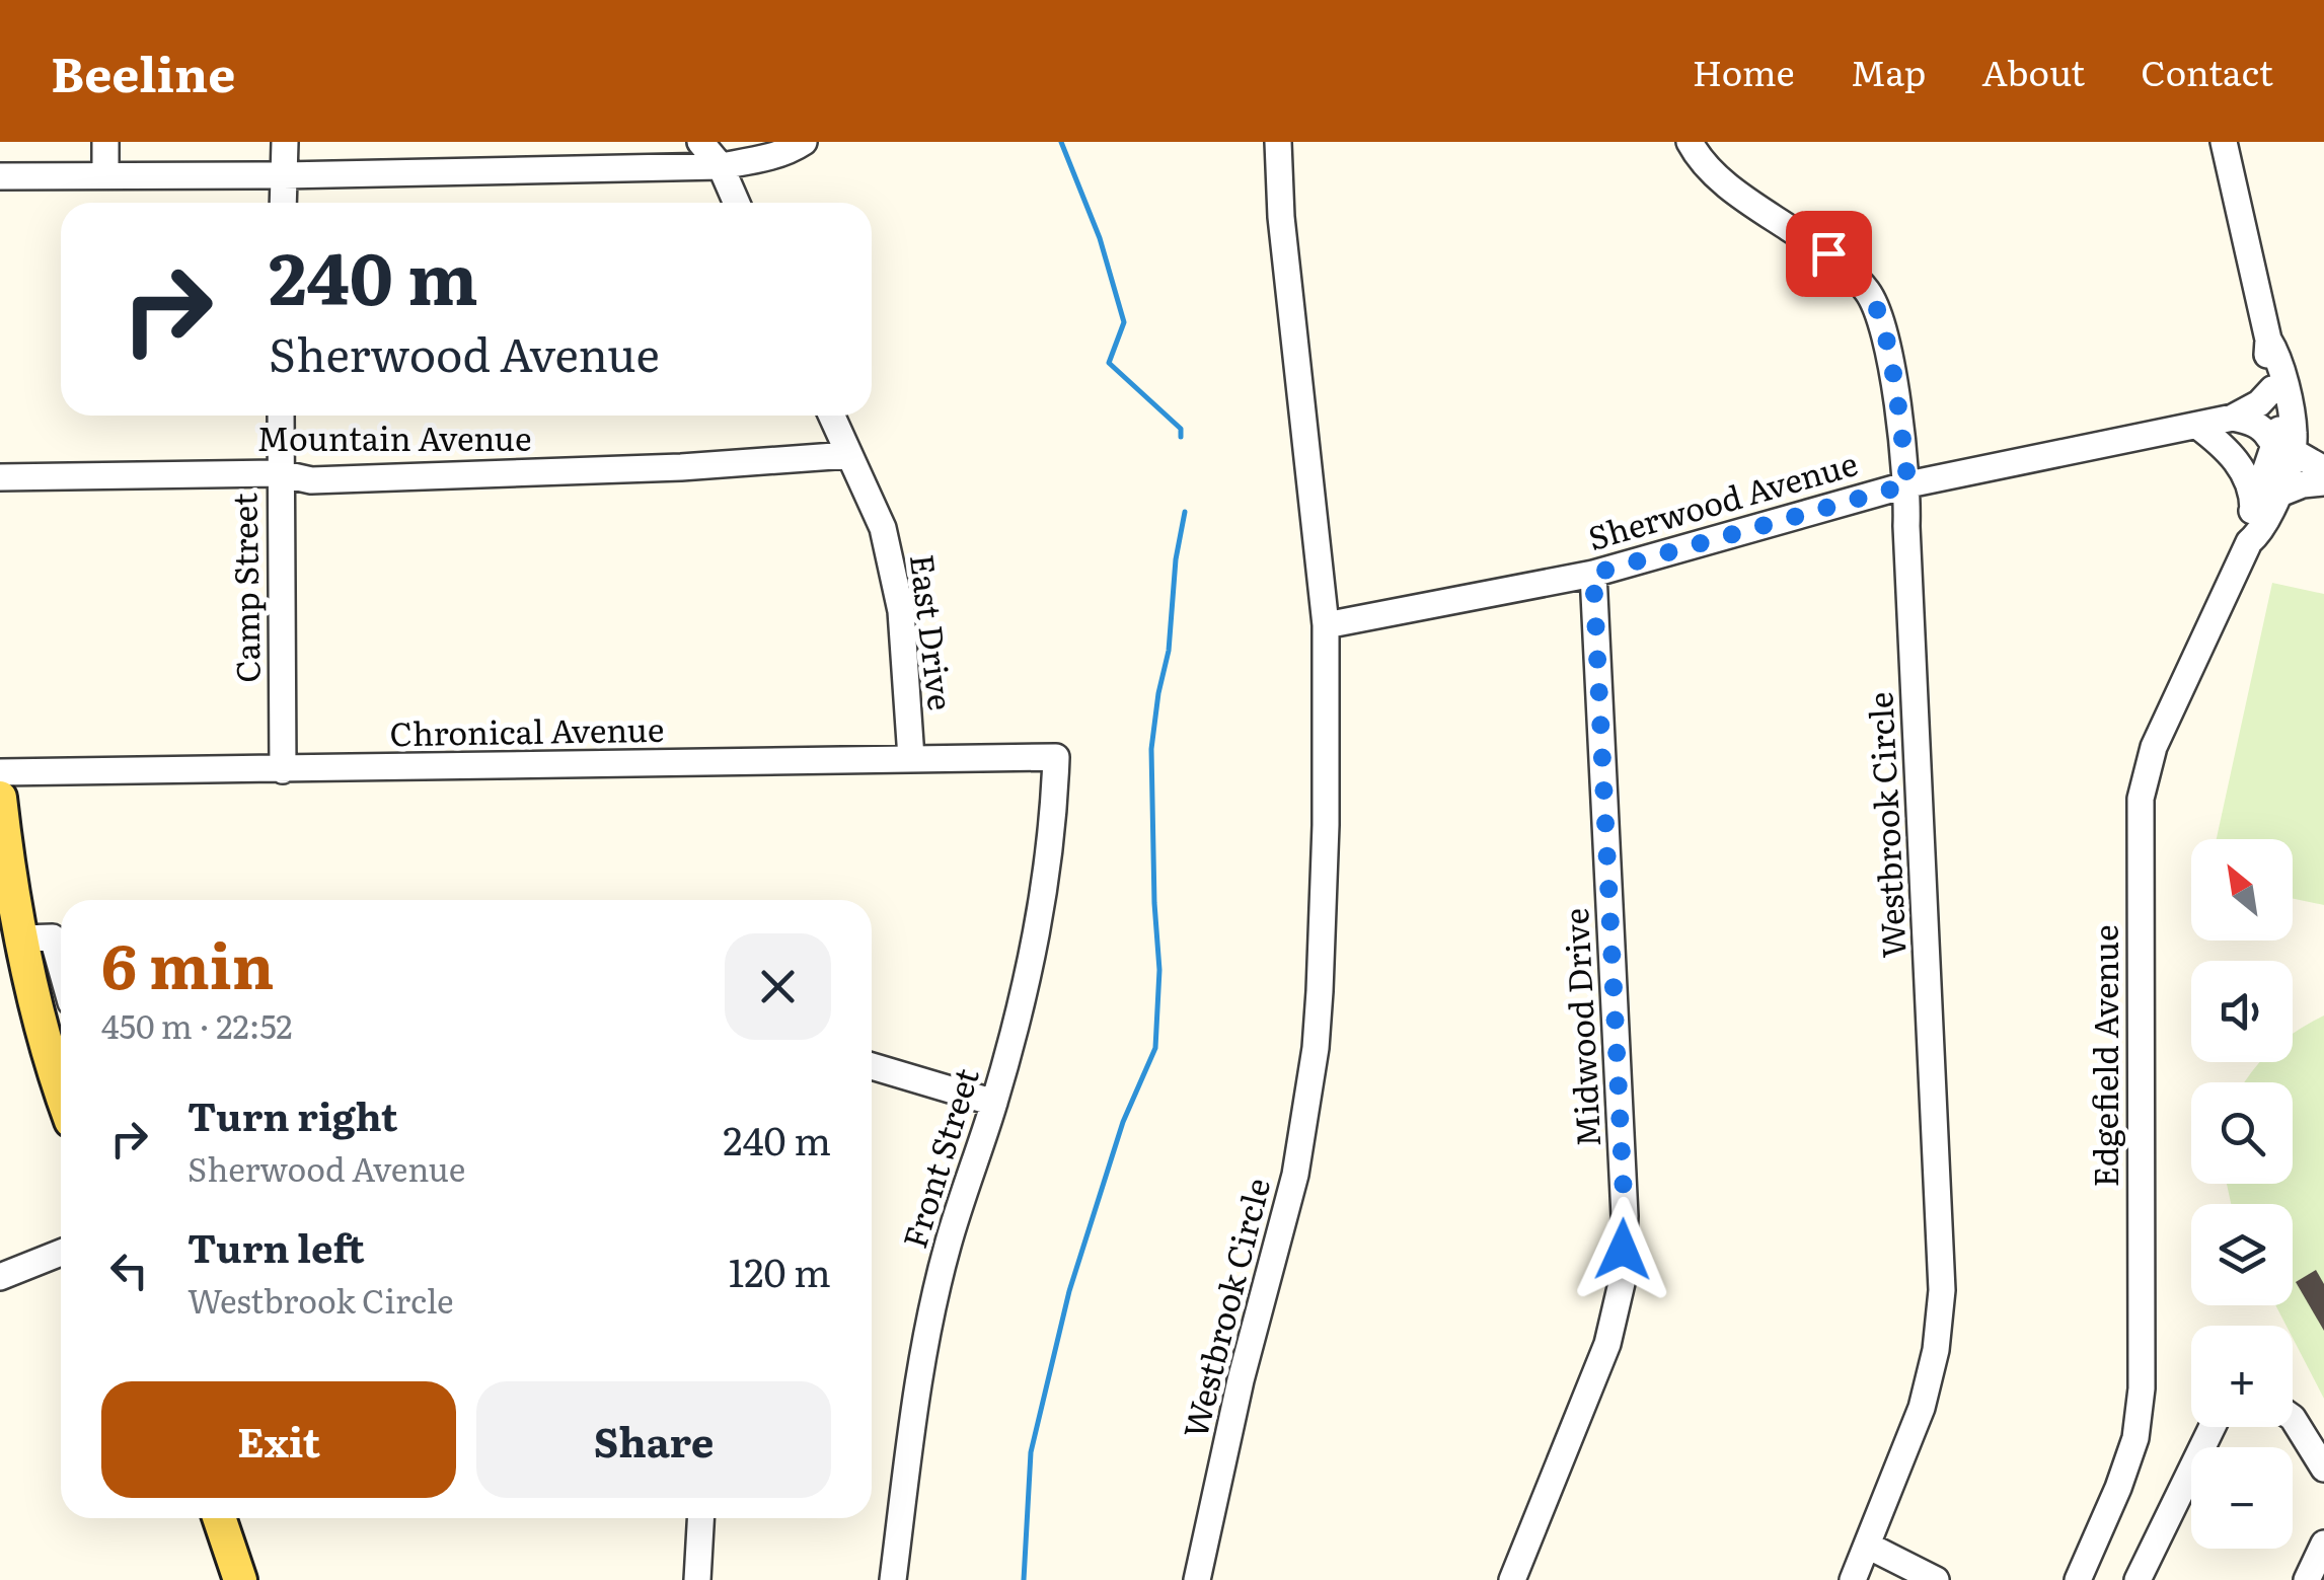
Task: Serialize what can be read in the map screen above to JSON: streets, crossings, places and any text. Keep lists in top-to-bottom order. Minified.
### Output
{"streets":{"street":["Mountain Avenue","Sherwood Avenue","Camp Street","East Drive","Chronical Avenue","Westbrook Circle","Midwood Drive","Edgefield Avenue","Front Street"]},"crossings":[["Mountain Avenue","Camp Street"],["Mountain Avenue","East Drive"],["Sherwood Avenue","Westbrook Circle"],["Sherwood Avenue","Midwood Drive"],["Sherwood Avenue","Edgefield Avenue"],["Camp Street","Chronical Avenue"],["East Drive","Chronical Avenue"],["Chronical Avenue","Front Street"]],"north":"top left","page":{"header":"Beeline","nav":["Home","Map","About","Contact"],"turn":["240 m","Sherwood Avenue"],"map_buttons":["+","−"],"heading":["6 min","450 m · 22:52"],"list":[{"name":"Turn right","note":"Sherwood Avenue","value":"240 m"},{"name":"Turn left","note":"Westbrook Circle","value":"120 m"}],"buttons":["Exit","Share"]}}
